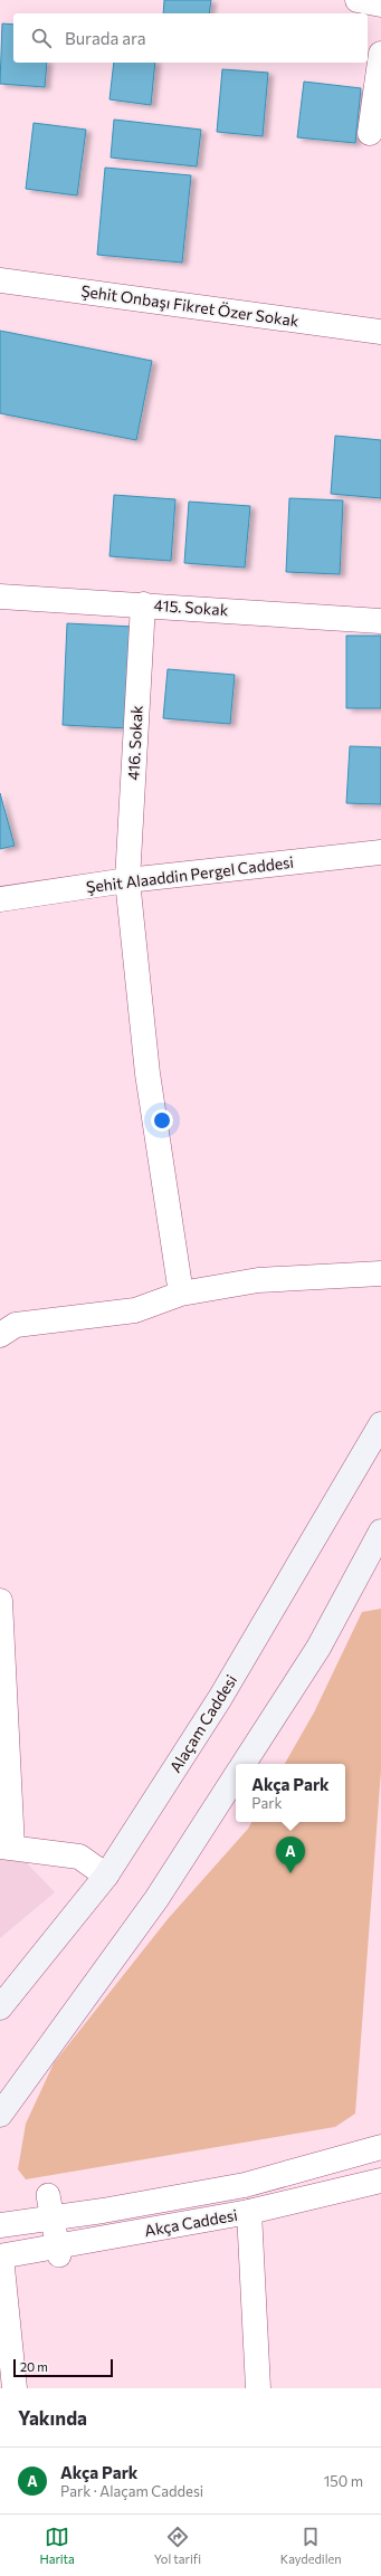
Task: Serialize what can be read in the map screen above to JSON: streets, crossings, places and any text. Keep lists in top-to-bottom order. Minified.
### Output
{"streets":{"main road":["Alaçam Caddesi"],"street":["Şehit Onbaşı Fikret Özer Sokak","415. Sokak","416. Sokak","Şehit Alaaddin Pergel Caddesi","Akça Caddesi"]},"crossings":[["415. Sokak","416. Sokak"],["416. Sokak","Şehit Alaaddin Pergel Caddesi"]],"scale_bar":"20 m","page":{"search":"Burada ara","popup":["Akça Park","Park"],"pins":"A","scale":"20 m","heading":"Yakında","list":[{"mark":"A","name":"Akça Park","note":"Park · Alaçam Caddesi","value":"150 m"}],"nav":["Harita","Yol tarifi","Kaydedilen"]}}
